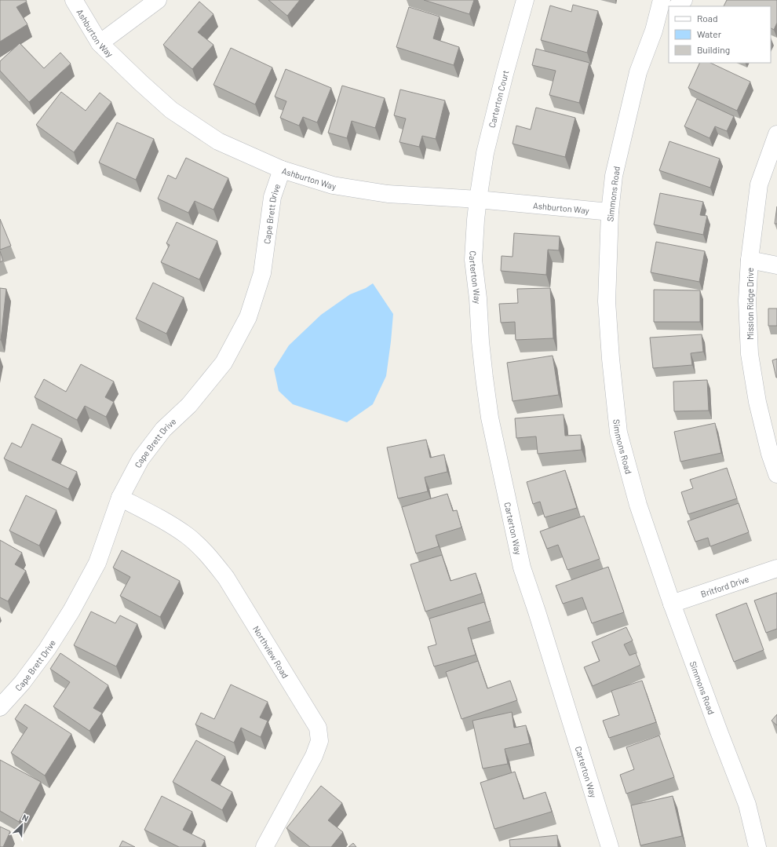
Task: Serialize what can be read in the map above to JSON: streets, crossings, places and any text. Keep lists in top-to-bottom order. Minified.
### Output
{"streets":{"street":["Ashburton Way","Carterton Court","Simmons Road","Cape Brett Drive","Carterton Way","Mission Ridge Drive","Britford Drive","Northview Road"]},"crossings":[["Ashburton Way","Carterton Court"],["Ashburton Way","Simmons Road"],["Ashburton Way","Cape Brett Drive"],["Ashburton Way","Carterton Way"],["Carterton Court","Carterton Way"],["Simmons Road","Britford Drive"],["Cape Brett Drive","Northview Road"]],"legend":["Road","Water","Building"],"north":"top right"}
